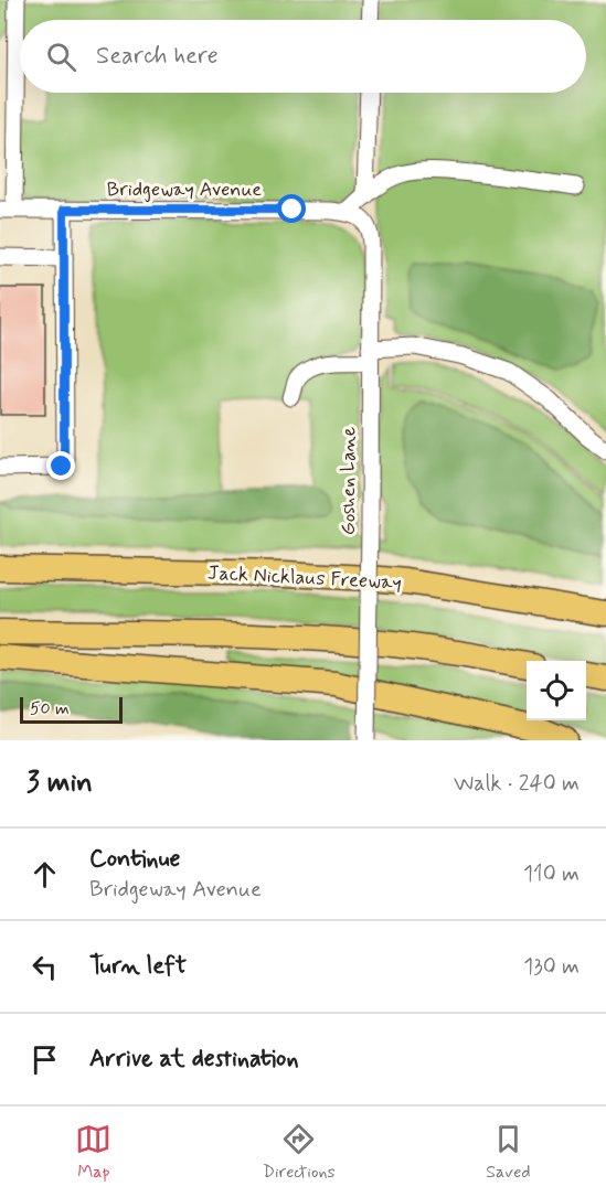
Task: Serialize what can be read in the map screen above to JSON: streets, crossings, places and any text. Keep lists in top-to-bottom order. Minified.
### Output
{"streets":{"highway":["Jack Nicklaus Freeway"],"street":["Bridgeway Avenue","Goshen Lane"]},"crossings":[["Bridgeway Avenue","Goshen Lane"]],"scale_bar":"50 m","page":{"search":"Search here","scale":"50 m","heading":["3 min","Walk · 240 m"],"list":[["Continue","Bridgeway Avenue","110 m"],["Turn left","130 m"],"Arrive at destination"],"nav":["Map","Directions","Saved"]}}
